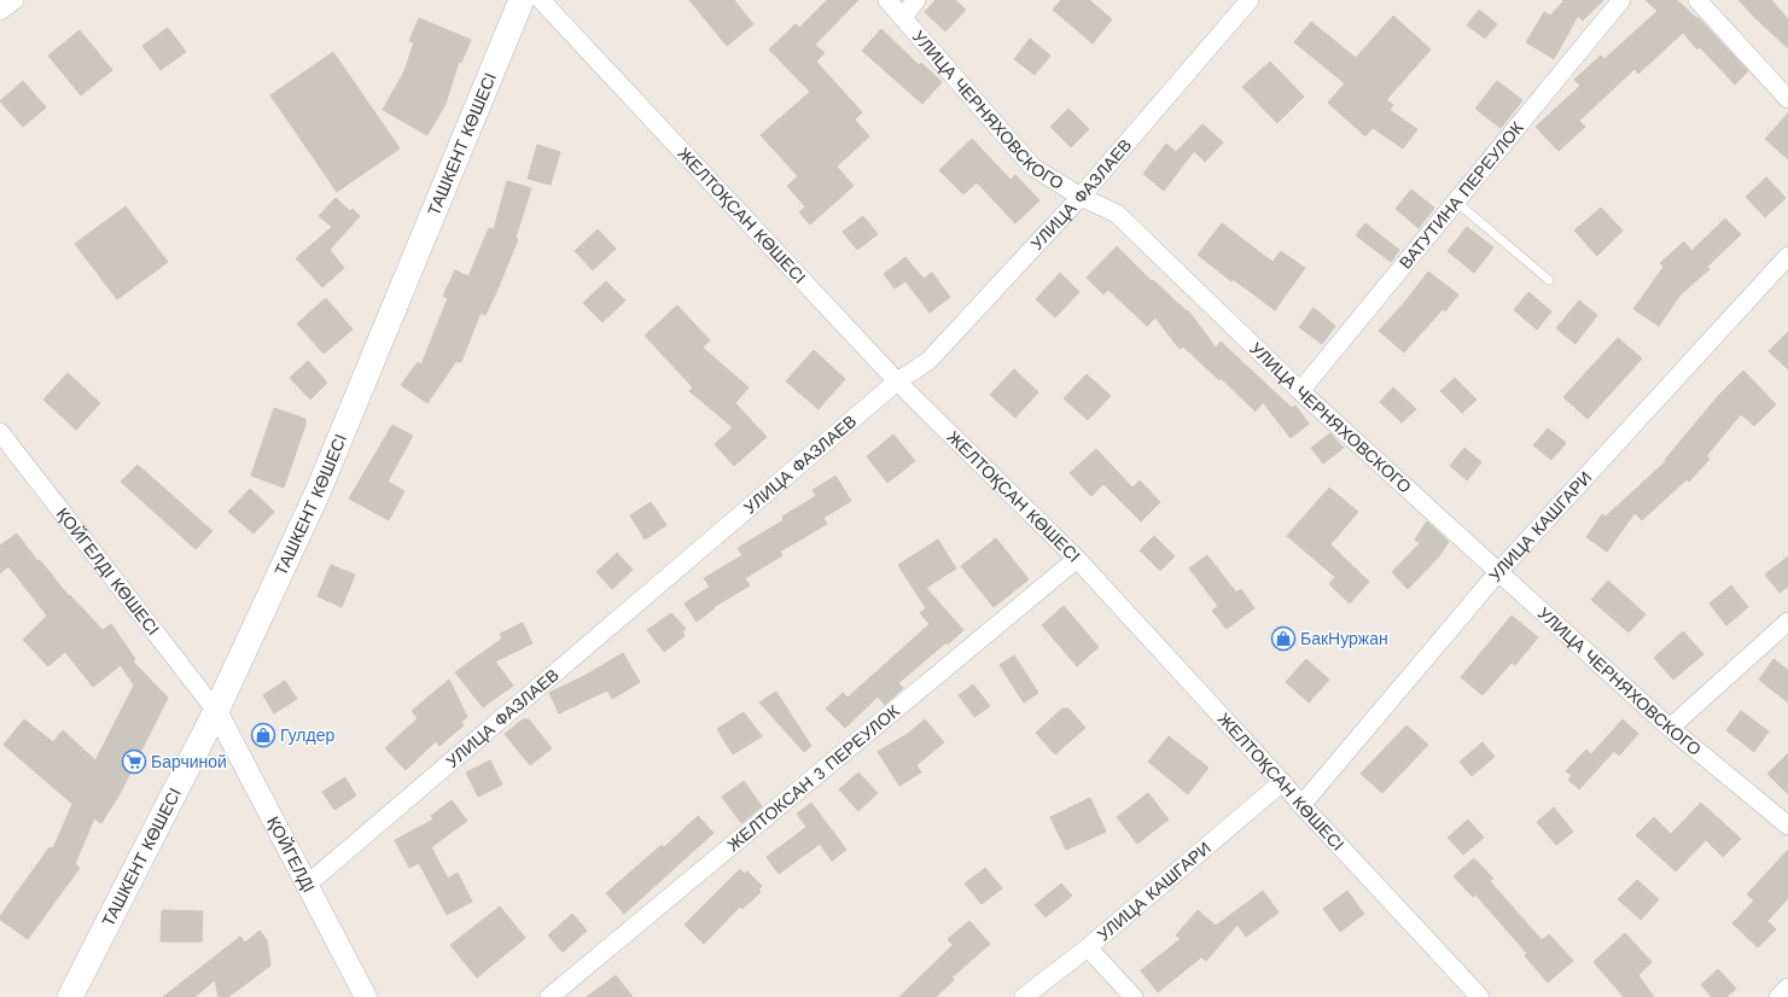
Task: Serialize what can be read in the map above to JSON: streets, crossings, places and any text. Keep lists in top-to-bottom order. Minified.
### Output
{"streets":{"main road":["ТАШКЕНТ КӨШЕСІ"],"street":["УЛИЦА ЧЕРНЯХОВСКОГО","УЛИЦА ФАЗЛАЕВ","ВАТУТИНА ПЕРЕУЛОК","ЖЕЛТОҚСАН КӨШЕСІ","УЛИЦА КАШГАРИ","ҚОЙГЕЛДІ КӨШЕСІ","ЖЕЛТОКСАН 3 ПЕРЕУЛОК","ҚОЙГЕЛДІ"]},"crossings":[["УЛИЦА ЧЕРНЯХОВСКОГО","УЛИЦА ФАЗЛАЕВ"],["УЛИЦА ЧЕРНЯХОВСКОГО","ВАТУТИНА ПЕРЕУЛОК"],["УЛИЦА ЧЕРНЯХОВСКОГО","УЛИЦА КАШГАРИ"],["ТАШКЕНТ КӨШЕСІ","ҚОЙГЕЛДІ КӨШЕСІ"],["ТАШКЕНТ КӨШЕСІ","ҚОЙГЕЛДІ"],["УЛИЦА ФАЗЛАЕВ","ЖЕЛТОҚСАН КӨШЕСІ"],["УЛИЦА ФАЗЛАЕВ","ҚОЙГЕЛДІ"],["ЖЕЛТОҚСАН КӨШЕСІ","УЛИЦА КАШГАРИ"],["ЖЕЛТОҚСАН КӨШЕСІ","ЖЕЛТОКСАН 3 ПЕРЕУЛОК"],["ҚОЙГЕЛДІ КӨШЕСІ","ҚОЙГЕЛДІ"]],"places":{"shop":["БакНуржан","Гулдер"],"supermarket":["Барчиной"]}}
